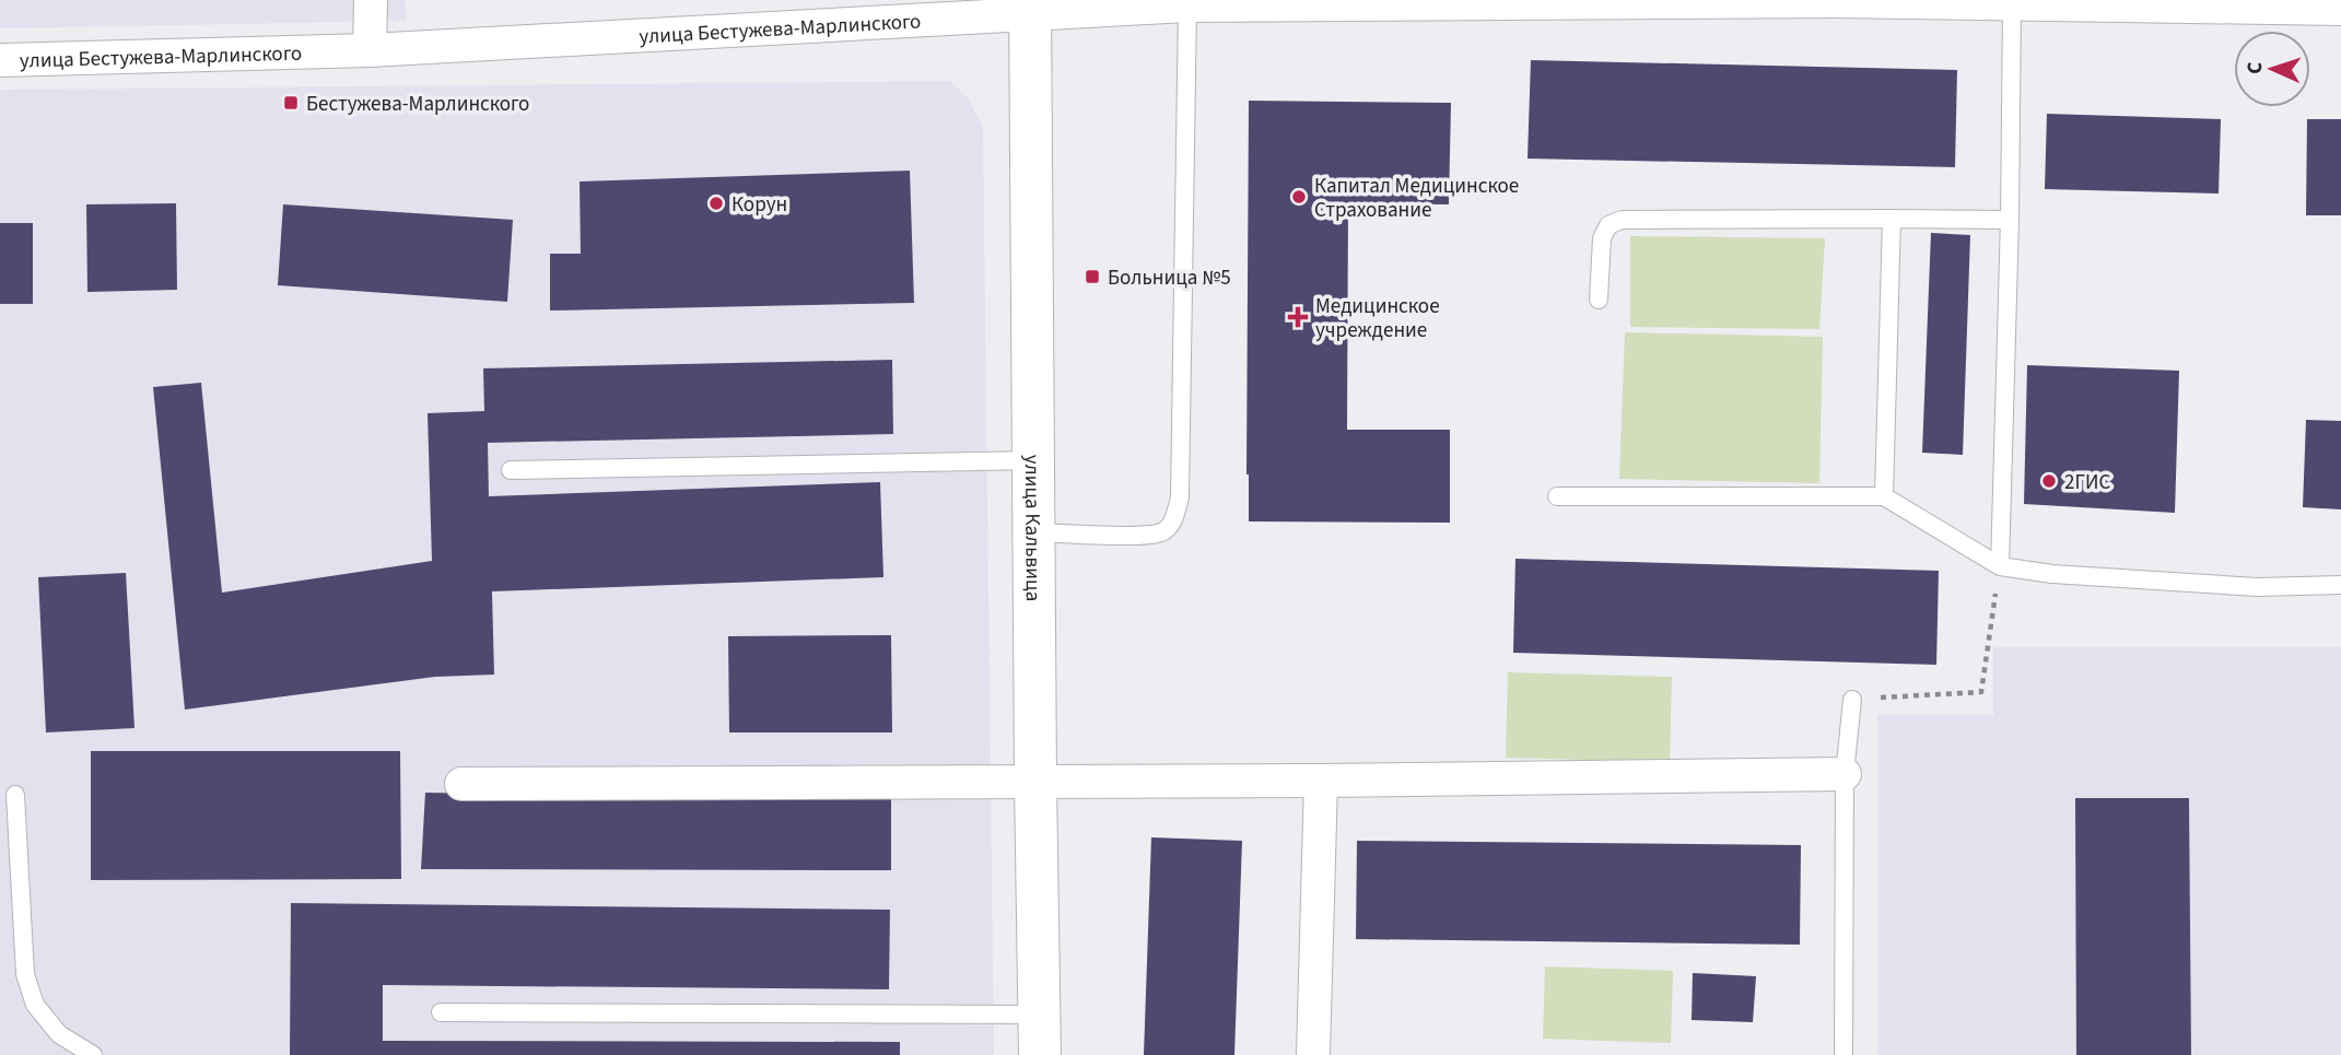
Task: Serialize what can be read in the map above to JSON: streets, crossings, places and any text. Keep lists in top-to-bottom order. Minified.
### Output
{"streets":{"street":["улица Бестужева-Марлинского","улица Кальвица"]},"crossings":[["улица Бестужева-Марлинского","улица Кальвица"]],"places":{"transit":["Бестужева-Марлинского","Больница №5"],"other":["Капитал Медицинское Страхование","Корун","2ГИС"],"health":["Медицинское учреждение"]},"north":"left"}
